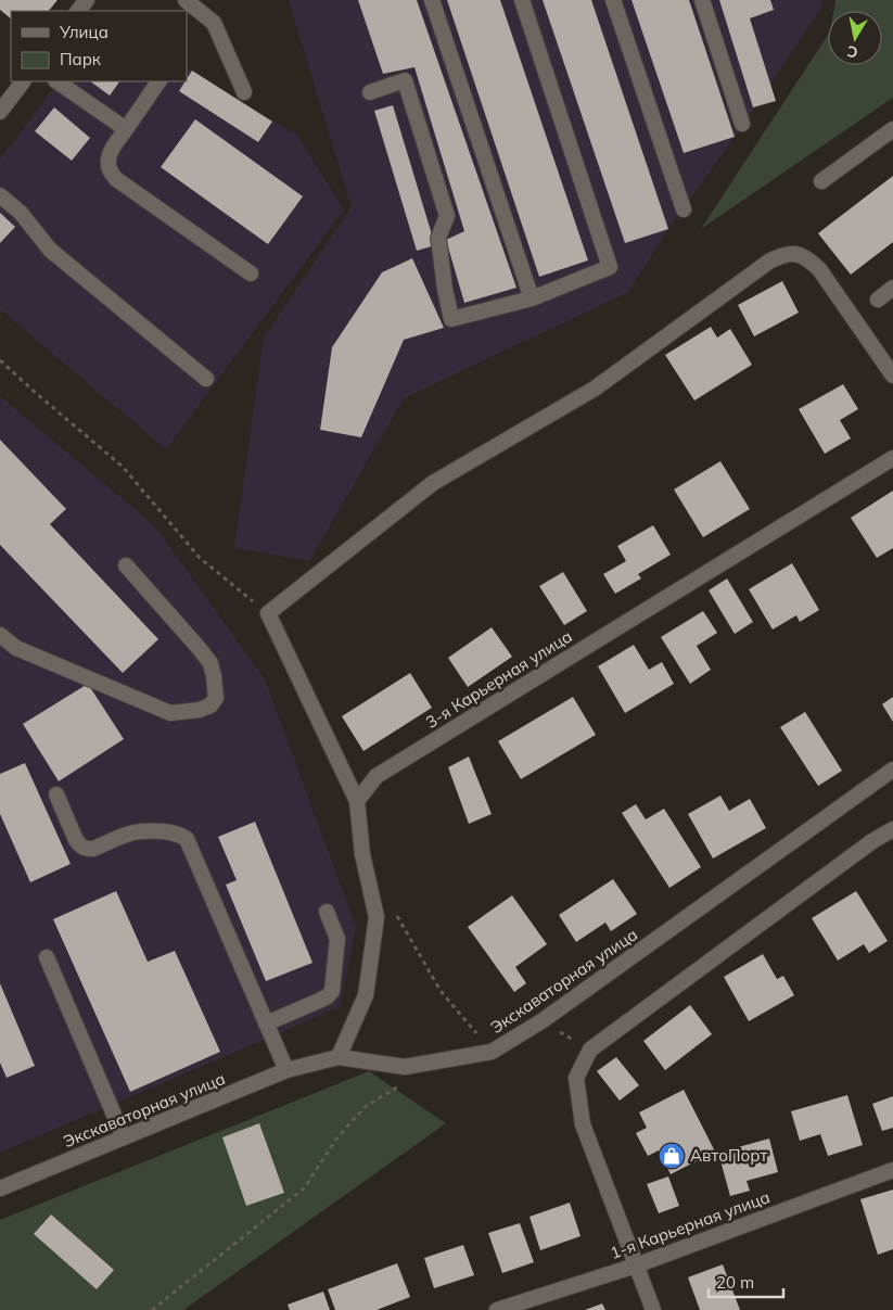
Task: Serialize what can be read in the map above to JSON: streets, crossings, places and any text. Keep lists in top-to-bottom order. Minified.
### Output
{"streets":{"street":["3-я Карьерная улица","Экскаваторная улица","1-я Карьерная улица"]},"places":{"shop":["АвтоПорт"]},"legend":["Улица","Парк"],"scale_bar":"20 m","north":"bottom"}
